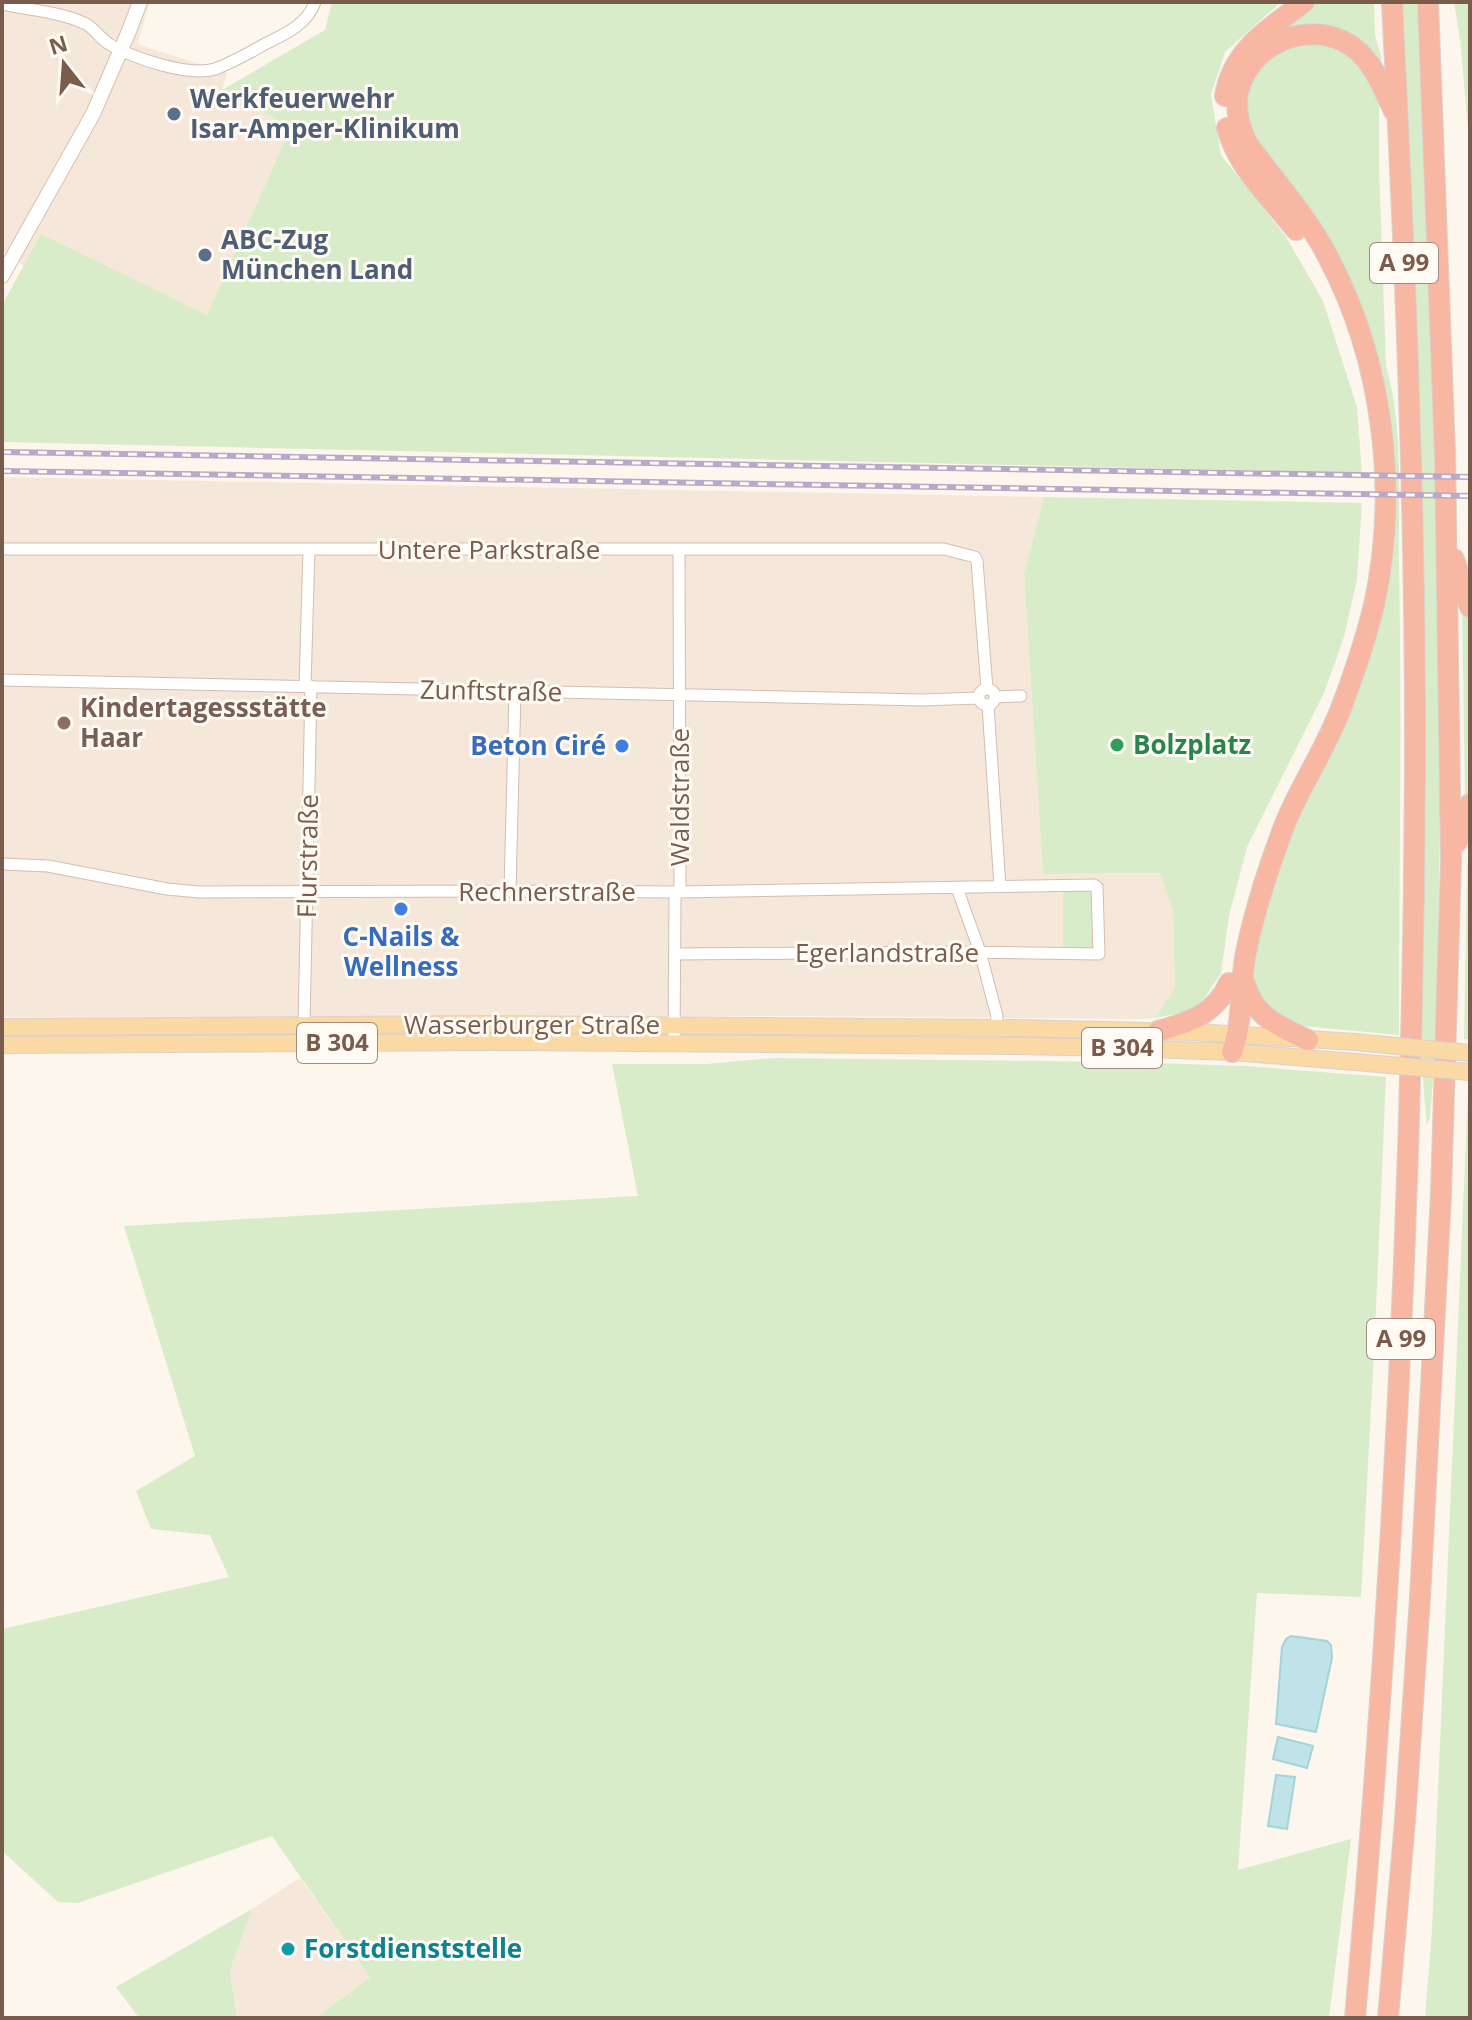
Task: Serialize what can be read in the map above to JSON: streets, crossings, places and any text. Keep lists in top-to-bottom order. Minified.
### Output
{"streets":{"highway":["A 99"],"main road":["Wasserburger Straße","B 304"],"street":["Untere Parkstraße","Zunftstraße","Waldstraße","Flurstraße","Rechnerstraße","Egerlandstraße"]},"crossings":[["Untere Parkstraße","Zunftstraße"],["Untere Parkstraße","Waldstraße"],["Untere Parkstraße","Flurstraße"],["Zunftstraße","Waldstraße"],["Zunftstraße","Flurstraße"],["Waldstraße","Rechnerstraße"],["Waldstraße","Egerlandstraße"],["Waldstraße","Wasserburger Straße"],["Flurstraße","Rechnerstraße"],["Flurstraße","Wasserburger Straße"],["Rechnerstraße","Egerlandstraße"],["Wasserburger Straße","B 304"]],"places":["Werkfeuerwehr Isar-Amper-Klinikum","ABC-Zug München Land","Kindertagessstätte Haar","Bolzplatz","Beton Ciré","C-Nails & Wellness","Forstdienststelle"],"north":"top"}
